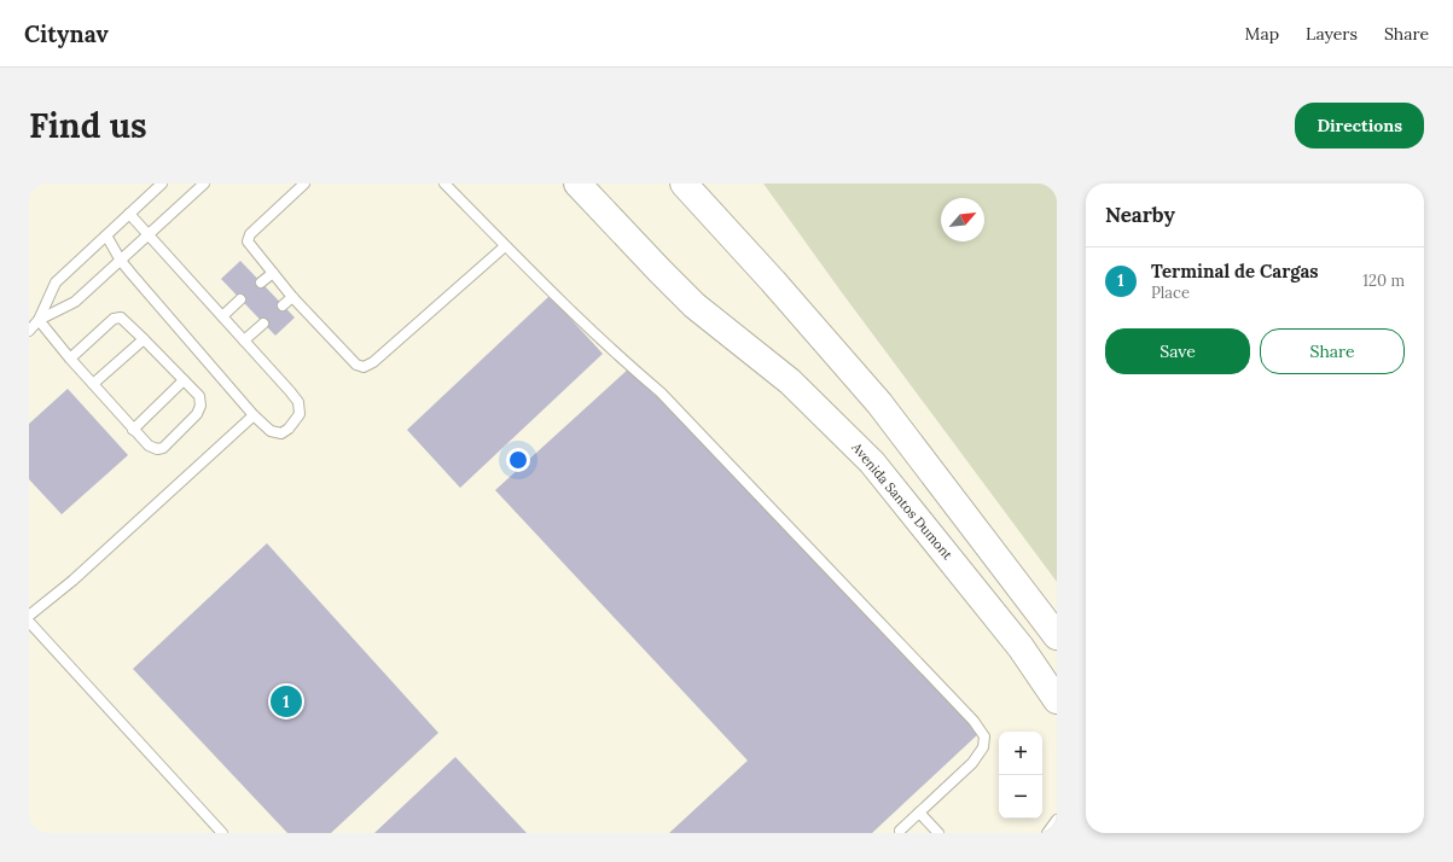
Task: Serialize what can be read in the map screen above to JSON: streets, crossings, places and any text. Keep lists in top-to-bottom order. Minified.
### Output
{"streets":{"main road":["Avenida Santos Dumont"]},"north":"top right","page":{"header":"Citynav","nav":["Map","Layers","Share"],"buttons":["Directions",["Save","Share"]],"title":"Find us","heading":"Nearby","list":[{"mark":"1","name":"Terminal de Cargas","note":"Place","value":"120 m"}],"pins":"1","map_buttons":["+","−"]}}
